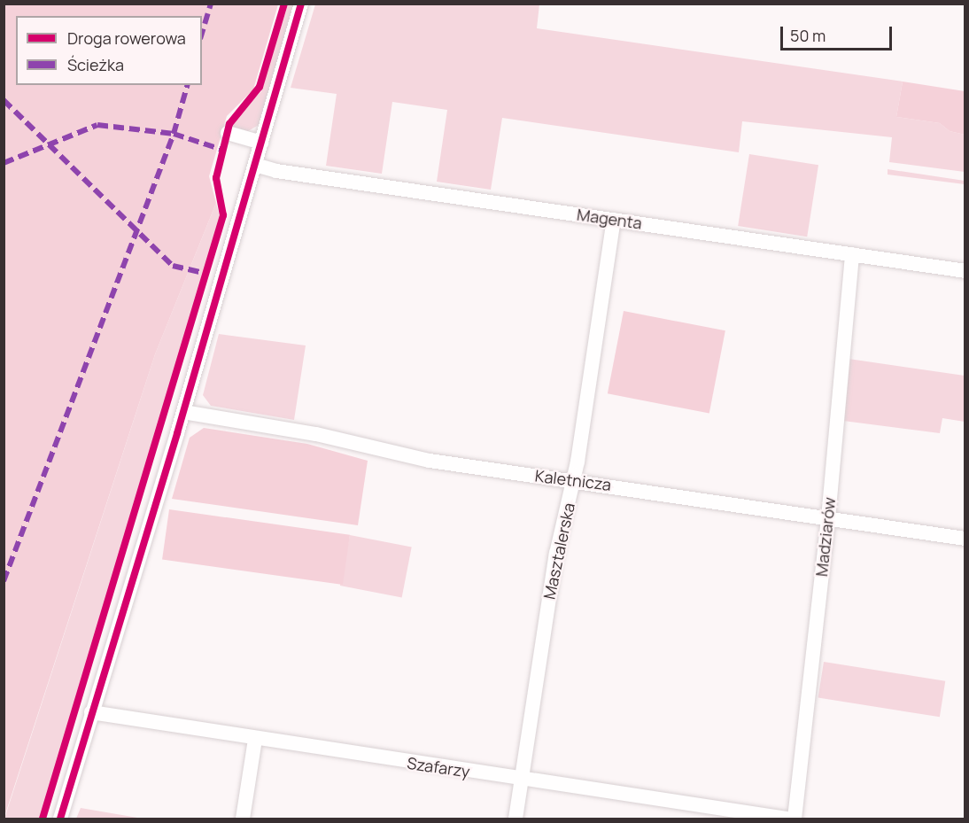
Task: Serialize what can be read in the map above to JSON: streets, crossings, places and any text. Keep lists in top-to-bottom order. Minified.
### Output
{"streets":{"street":["Magenta","Kaletnicza","Madziarów","Masztalerska","Szafarzy"]},"crossings":[["Magenta","Madziarów"],["Magenta","Masztalerska"],["Kaletnicza","Madziarów"],["Kaletnicza","Masztalerska"],["Masztalerska","Szafarzy"]],"legend":["Droga rowerowa","Ścieżka"],"scale_bar":"50 m"}
